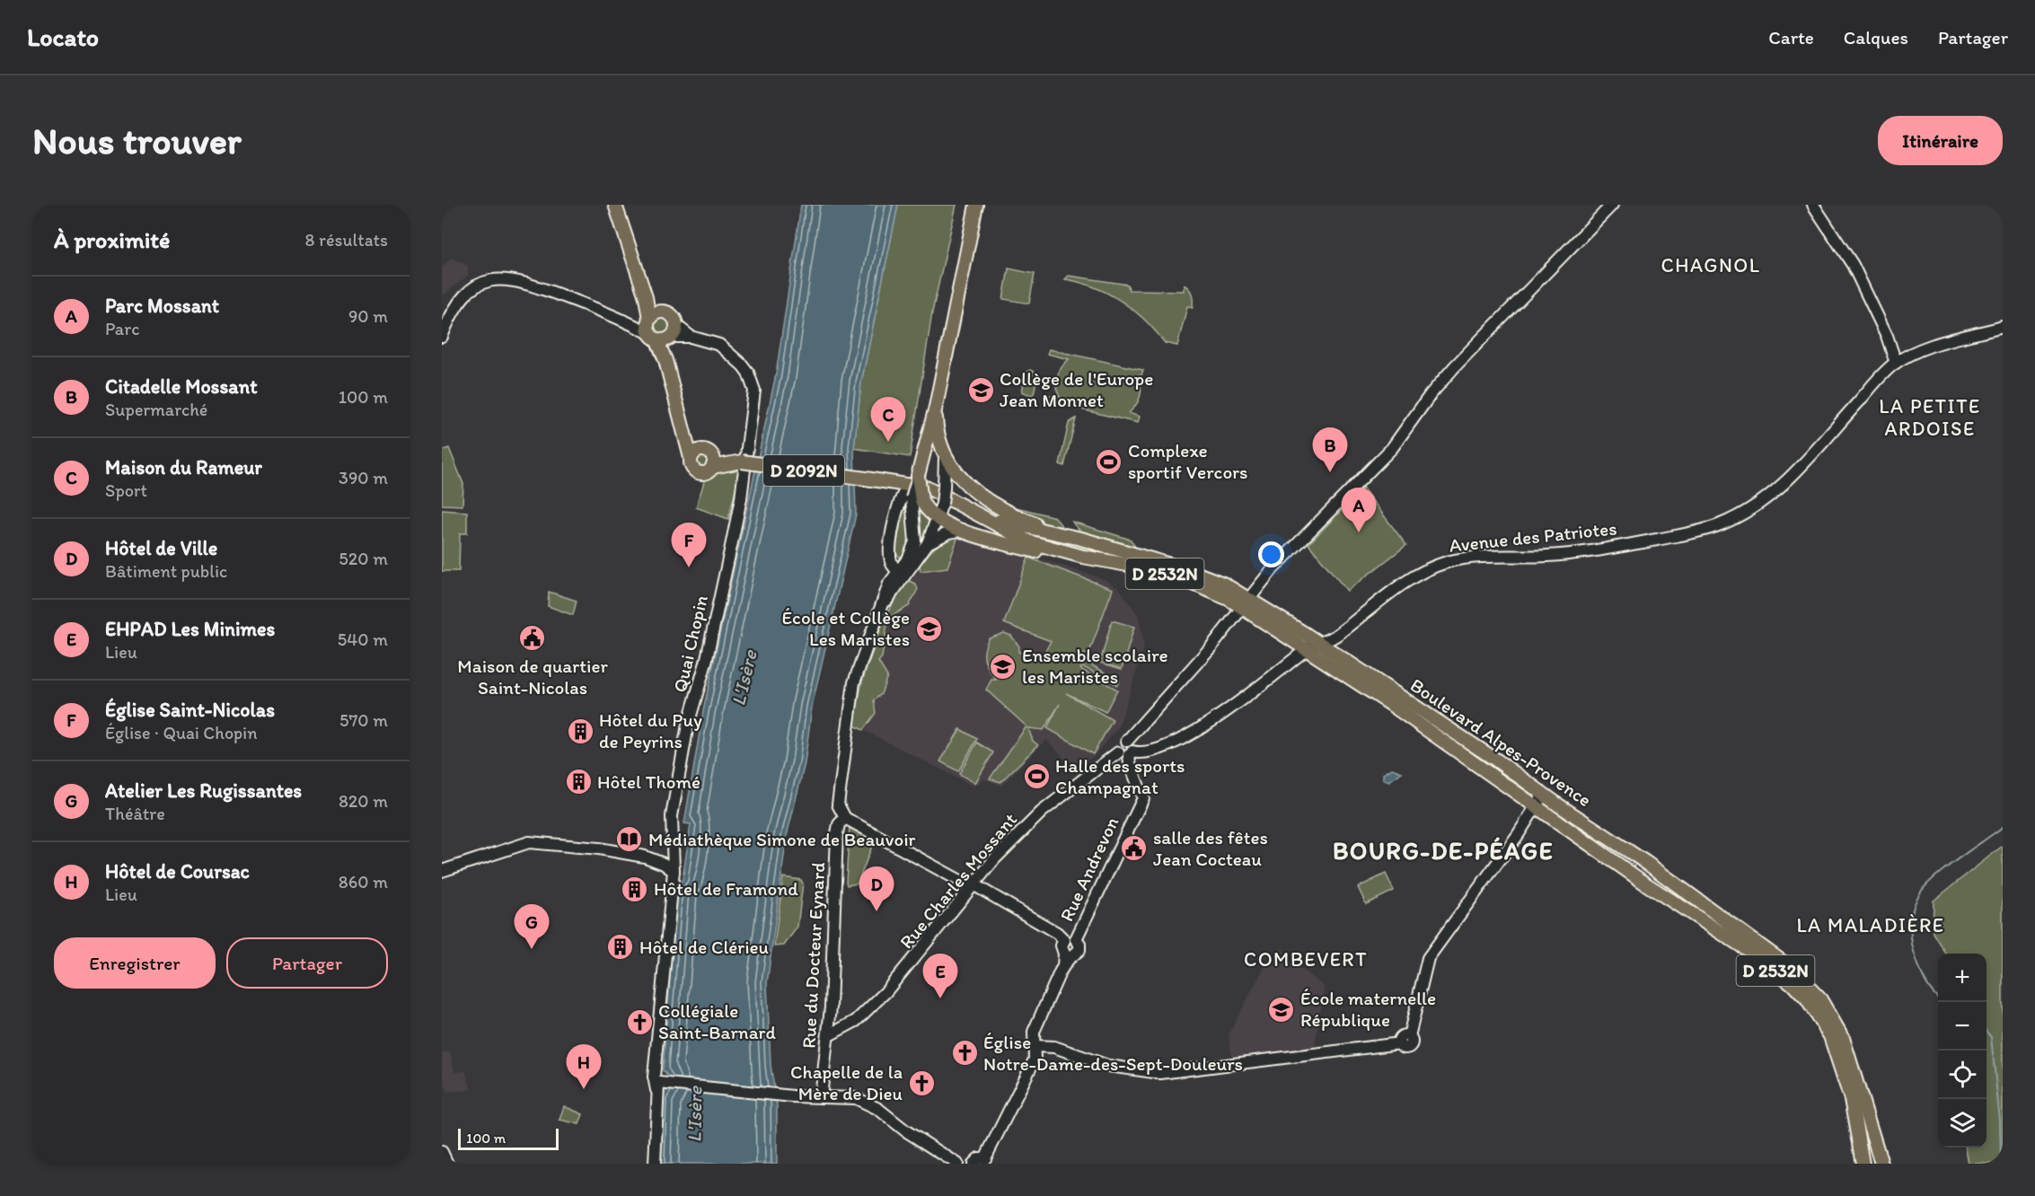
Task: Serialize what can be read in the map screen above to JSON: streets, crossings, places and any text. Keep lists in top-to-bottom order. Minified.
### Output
{"streets":{"main road":["D 2092N","Avenue des Patriotes","D 2532N","Quai Chopin","Boulevard Alpes-Provence","Rue Andrevon","Rue Charles Mossant","Rue du Docteur Eynard"]},"crossings":[["D 2092N","Boulevard Alpes-Provence"],["Avenue des Patriotes","Boulevard Alpes-Provence"],["Avenue des Patriotes","Rue Andrevon"],["Avenue des Patriotes","Rue Charles Mossant"],["D 2532N","Boulevard Alpes-Provence"],["Boulevard Alpes-Provence","Rue Charles Mossant"],["Rue Andrevon","Rue Charles Mossant"],["Rue Charles Mossant","Rue du Docteur Eynard"]],"districts":["CHAGNOL","LA PETITE ARDOISE","BOURG-DE-PÉAGE","LA MALADIÈRE","COMBEVERT"],"water":["L'Isère"],"places":{"school or university":["Collège de l'Europe Jean Monnet","École et Collège Les Maristes","Ensemble scolaire les Maristes","École maternelle République"],"sports":["Complexe sportif Vercors","Halle des sports Champagnat"],"public building":["Maison de quartier Saint-Nicolas","salle des fêtes Jean Cocteau"],"building":["Hôtel du Puy de Peyrins","Hôtel Thomé","Hôtel de Framond","Hôtel de Clérieu"],"library":["Médiathèque Simone de Beauvoir"],"church":["Collégiale Saint-Barnard","Église Notre-Dame-des-Sept-Douleurs","Chapelle de la Mère de Dieu"]},"scale_bar":"100 m","page":{"header":"Locato","nav":["Carte","Calques","Partager"],"buttons":["Itinéraire",["Enregistrer","Partager"]],"title":"Nous trouver","heading":["À proximité","8 résultats"],"list":[{"mark":"A","name":"Parc Mossant","note":"Parc","value":"90 m"},{"mark":"B","name":"Citadelle Mossant","note":"Supermarché","value":"100 m"},{"mark":"C","name":"Maison du Rameur","note":"Sport","value":"390 m"},{"mark":"D","name":"Hôtel de Ville","note":"Bâtiment public","value":"520 m"},{"mark":"E","name":"EHPAD Les Minimes","note":"Lieu","value":"540 m"},{"mark":"F","name":"Église Saint-Nicolas","note":"Église · Quai Chopin","value":"570 m"},{"mark":"G","name":"Atelier Les Rugissantes","note":"Théâtre","value":"820 m"},{"mark":"H","name":"Hôtel de Coursac","note":"Lieu","value":"860 m"}],"pins":["C","B","A","F","D","G","E","H"],"map_buttons":["+","−"],"scale":"100 m"}}
